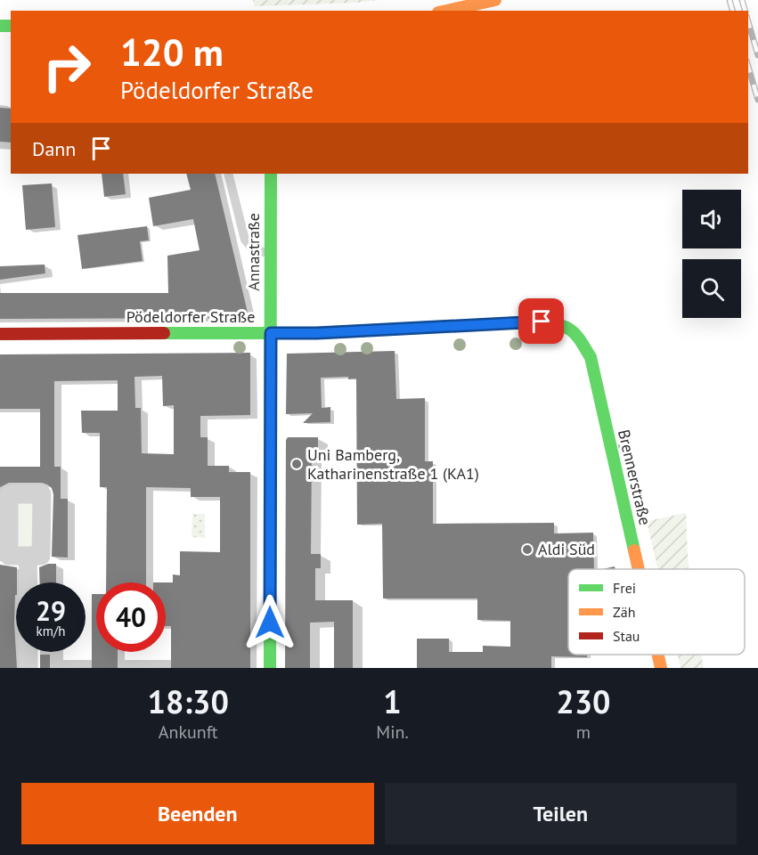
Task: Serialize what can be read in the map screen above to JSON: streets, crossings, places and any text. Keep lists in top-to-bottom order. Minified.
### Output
{"streets":{"street":["Annastraße","Pödeldorfer Straße","Brennerstraße"]},"crossings":[["Annastraße","Pödeldorfer Straße"],["Pödeldorfer Straße","Brennerstraße"]],"places":["Uni Bamberg, Katharinenstraße 1 (KA1)","Aldi Süd"],"legend":["Frei","Zäh","Stau"],"page":{"turn":["120 m","Pödeldorfer Straße"],"then":"Dann","speed":"29 km/h","limit":"40","eta":["18:30","Ankunft","1","Min.","230","m"],"buttons":["Beenden","Teilen"]}}
